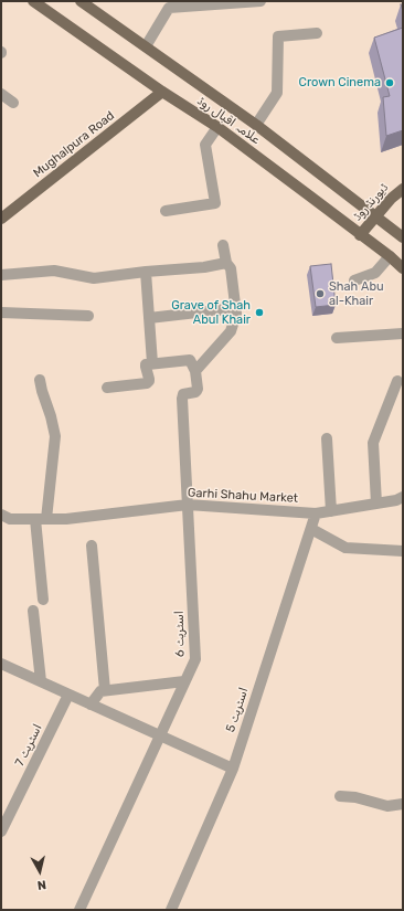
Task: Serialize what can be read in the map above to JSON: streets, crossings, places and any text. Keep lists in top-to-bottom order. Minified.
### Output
{"streets":{"main road":["علامہ اقبال روڈ","Mughalpura Road","ڈیورنڈ روڈ"],"street":["Garhi Shahu Market","اسٹریٹ 6","اسٹریٹ 5","اسٹریٹ 7"]},"crossings":[["علامہ اقبال روڈ","Mughalpura Road"],["علامہ اقبال روڈ","ڈیورنڈ روڈ"],["Garhi Shahu Market","اسٹریٹ 6"],["Garhi Shahu Market","اسٹریٹ 5"]],"places":["Crown Cinema","Shah Abu al-Khair","Grave of Shah Abul Khair"],"north":"bottom"}
